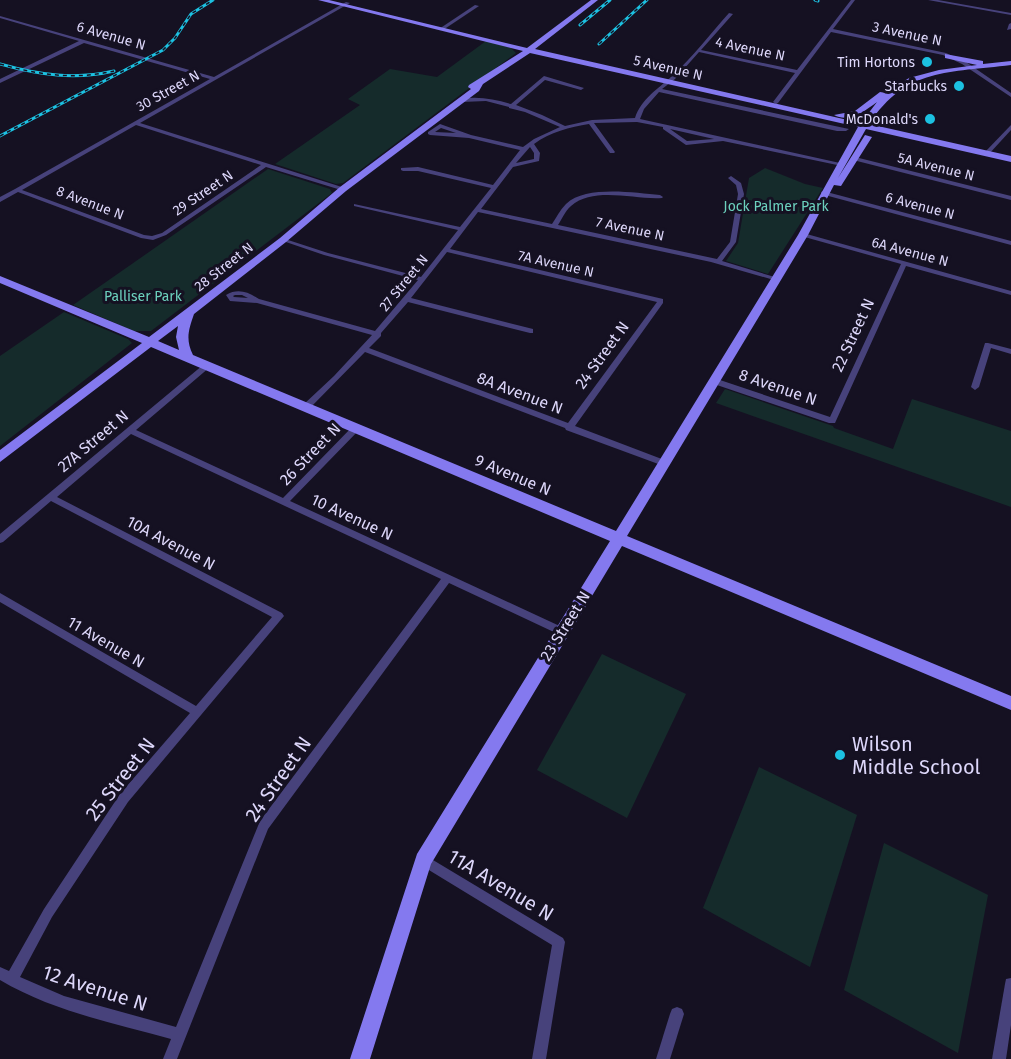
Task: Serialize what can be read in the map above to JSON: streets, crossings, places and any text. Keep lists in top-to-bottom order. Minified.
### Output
{"streets":{"main road":["5 Avenue N","28 Street N","9 Avenue N","23 Street N"],"street":["3 Avenue N","6 Avenue N","4 Avenue N","30 Street N","5A Avenue N","29 Street N","8 Avenue N","7 Avenue N","6A Avenue N","7A Avenue N","27 Street N","22 Street N","24 Street N","8A Avenue N","27A Street N","26 Street N","10 Avenue N","10A Avenue N","11 Avenue N","25 Street N","11A Avenue N","12 Avenue N"]},"crossings":[["6 Avenue N","30 Street N"],["6 Avenue N","23 Street N"],["5 Avenue N","30 Street N"],["5 Avenue N","28 Street N"],["5 Avenue N","23 Street N"],["30 Street N","8 Avenue N"],["5A Avenue N","23 Street N"],["29 Street N","8 Avenue N"],["8 Avenue N","22 Street N"],["8 Avenue N","23 Street N"],["7 Avenue N","27 Street N"],["7 Avenue N","23 Street N"],["6A Avenue N","22 Street N"],["6A Avenue N","23 Street N"],["7A Avenue N","27 Street N"],["7A Avenue N","24 Street N"],["28 Street N","9 Avenue N"],["27 Street N","8A Avenue N"],["27 Street N","9 Avenue N"],["24 Street N","8A Avenue N"],["24 Street N","10 Avenue N"],["24 Street N","12 Avenue N"],["8A Avenue N","23 Street N"],["27A Street N","9 Avenue N"],["27A Street N","10 Avenue N"],["27A Street N","10A Avenue N"],["26 Street N","9 Avenue N"],["26 Street N","10 Avenue N"],["9 Avenue N","23 Street N"],["10 Avenue N","23 Street N"],["10A Avenue N","25 Street N"],["23 Street N","11A Avenue N"],["11 Avenue N","25 Street N"],["25 Street N","12 Avenue N"]],"parks":["Jock Palmer Park","Palliser Park"],"places":["Tim Hortons","Starbucks","McDonald's","Wilson Middle School"]}
